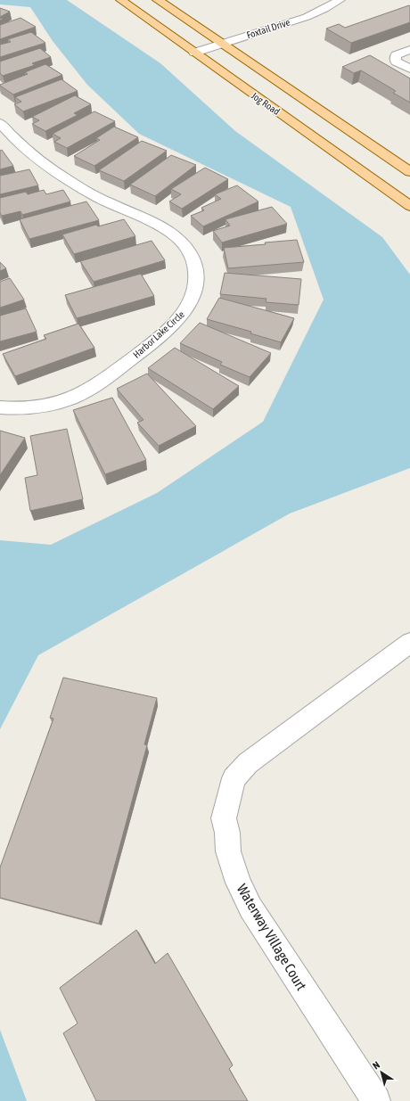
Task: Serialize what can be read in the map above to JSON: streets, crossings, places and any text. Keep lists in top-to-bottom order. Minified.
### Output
{"streets":{"main road":["Jog Road"],"street":["Foxtail Drive","Harbor Lake Circle","Waterway Village Court"]},"crossings":[["Foxtail Drive","Jog Road"]],"north":"top left"}
